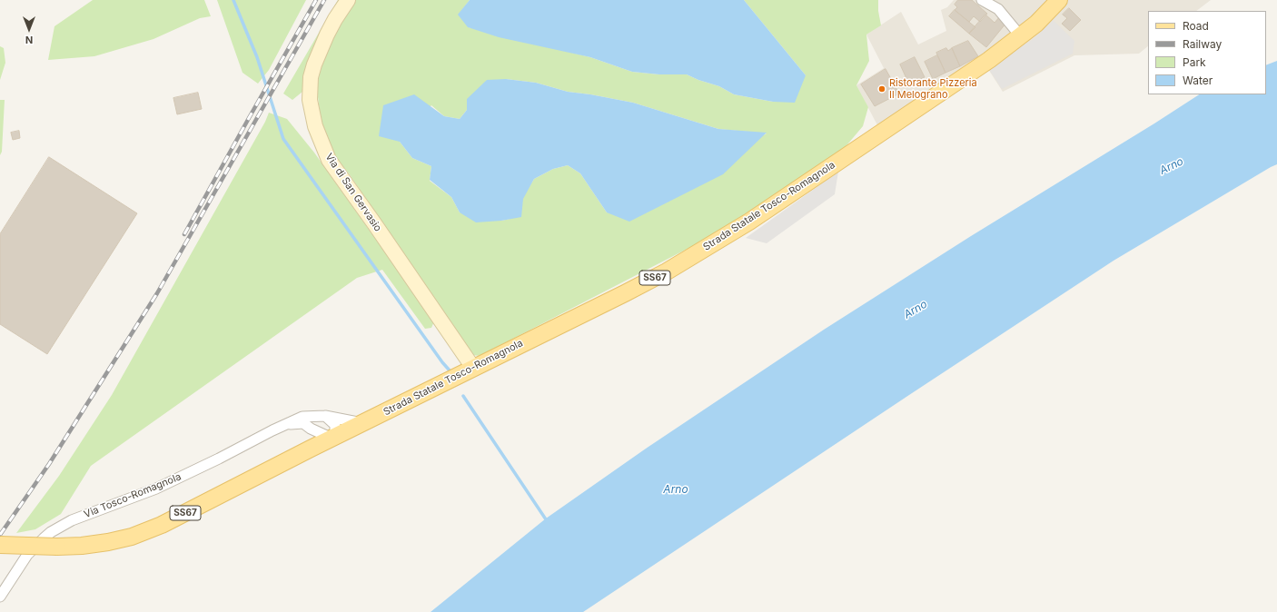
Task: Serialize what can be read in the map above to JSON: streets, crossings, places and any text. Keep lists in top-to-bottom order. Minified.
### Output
{"streets":{"main road":["Strada Statale Tosco-Romagnola","SS67"],"street":["Via di San Gervasio","Via Tosco-Romagnola"]},"crossings":[["Via di San Gervasio","Strada Statale Tosco-Romagnola"],["Strada Statale Tosco-Romagnola","Via Tosco-Romagnola"]],"water":["Arno"],"places":["Ristorante Pizzeria Il Melograno"],"legend":["Road","Railway","Park","Water"],"north":"bottom"}
